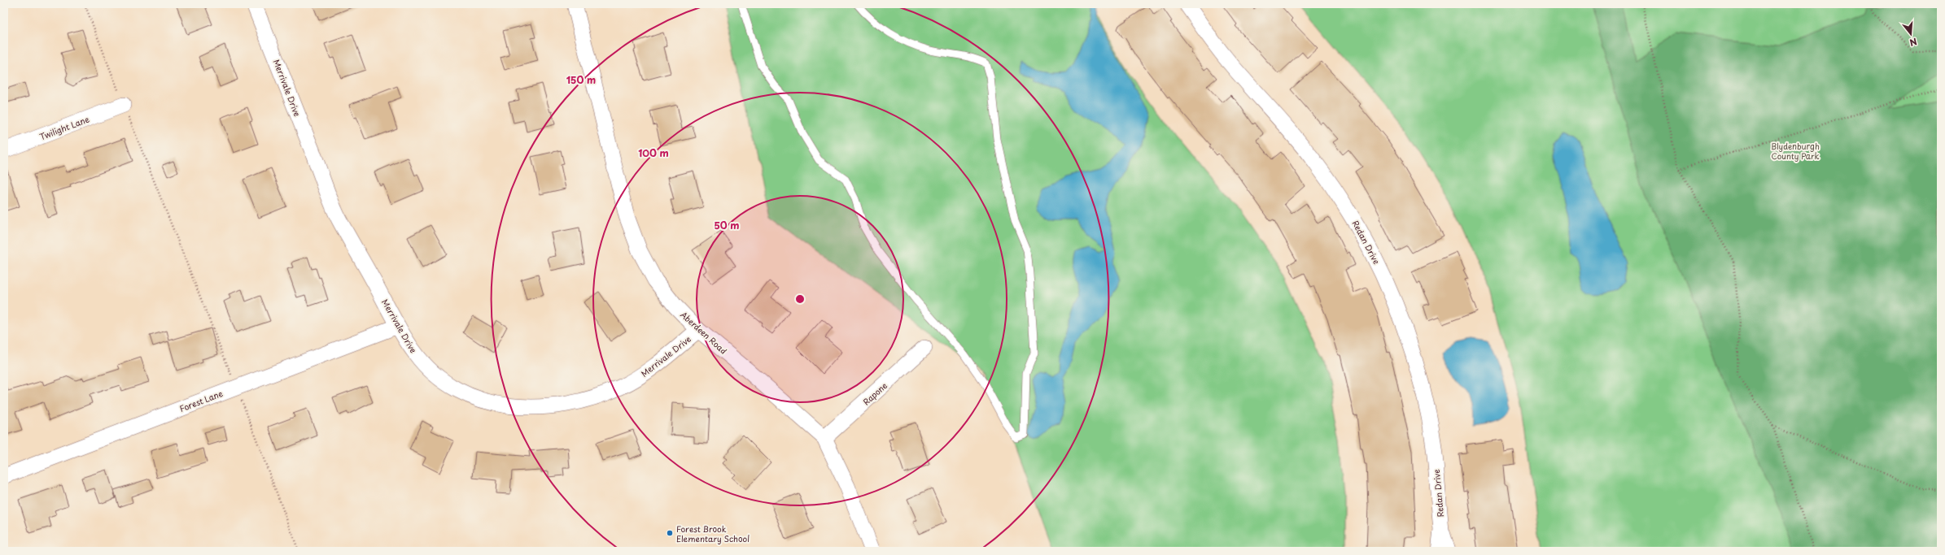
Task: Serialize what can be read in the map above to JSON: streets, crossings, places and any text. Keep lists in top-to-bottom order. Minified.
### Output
{"streets":{"street":["Merrivale Drive","Twilight Lane","Redan Drive","Aberdeen Road","Rapone","Forest Lane"]},"crossings":[["Merrivale Drive","Aberdeen Road"],["Merrivale Drive","Forest Lane"],["Aberdeen Road","Rapone"]],"parks":["Blydenburgh County Park"],"places":["Forest Brook Elementary School"],"north":"bottom","rings":["150 m","100 m","50 m"]}
